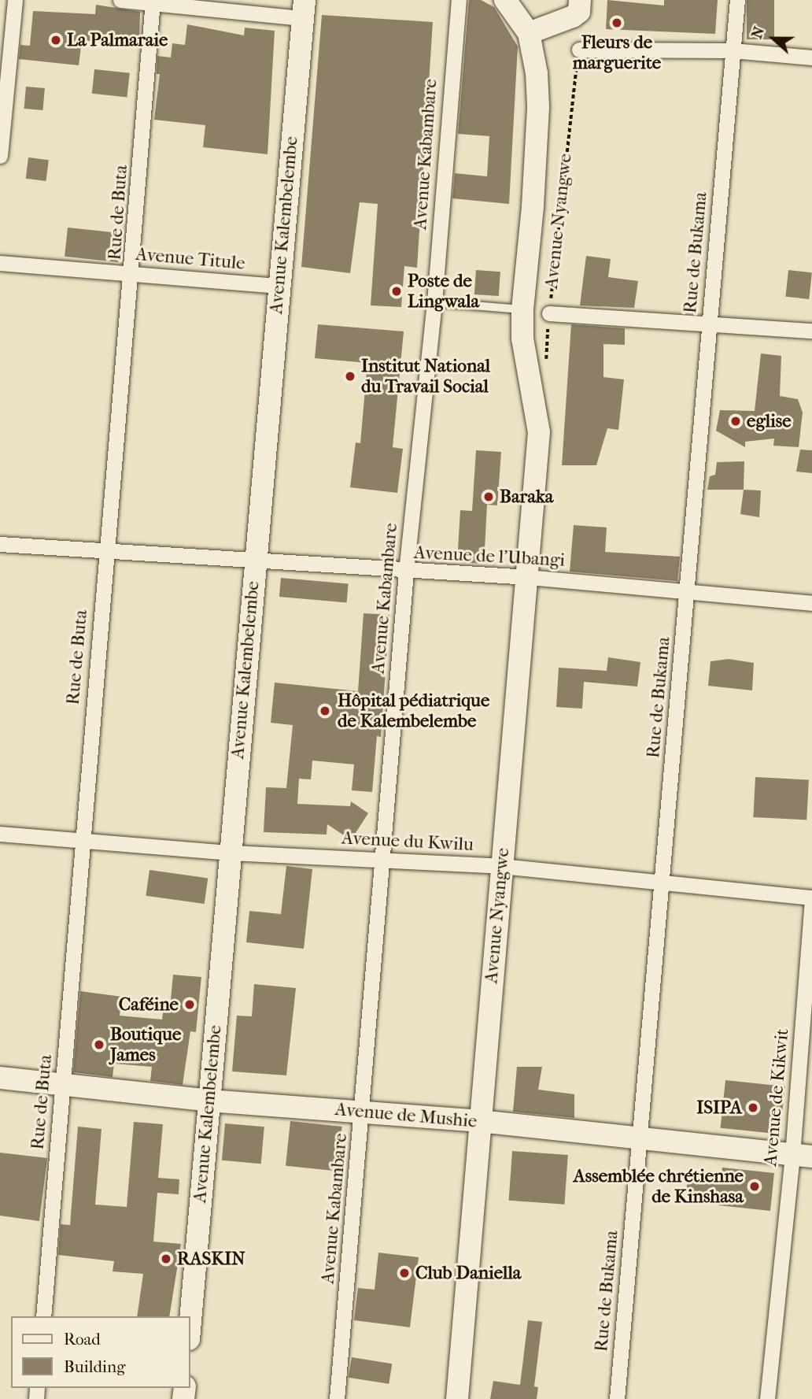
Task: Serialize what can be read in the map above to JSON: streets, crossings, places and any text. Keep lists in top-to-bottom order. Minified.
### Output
{"streets":{"street":["Avenue Kabambare","Rue de Buta","Avenue Nyangwe","Avenue Kalembelembe","Rue de Bukama","Avenue Titule","Avenue de l'Ubangi","Avenue du Kwilu","Avenue de Kikwit","Avenue de Mushie"]},"crossings":[["Avenue Kabambare","Avenue de l'Ubangi"],["Avenue Kabambare","Avenue du Kwilu"],["Avenue Kabambare","Avenue de Mushie"],["Rue de Buta","Avenue Titule"],["Rue de Buta","Avenue de l'Ubangi"],["Rue de Buta","Avenue du Kwilu"],["Rue de Buta","Avenue de Mushie"],["Avenue Nyangwe","Avenue de l'Ubangi"],["Avenue Nyangwe","Avenue du Kwilu"],["Avenue Nyangwe","Avenue de Mushie"],["Avenue Kalembelembe","Avenue Titule"],["Avenue Kalembelembe","Avenue de l'Ubangi"],["Avenue Kalembelembe","Avenue du Kwilu"],["Avenue Kalembelembe","Avenue de Mushie"],["Rue de Bukama","Avenue de l'Ubangi"],["Rue de Bukama","Avenue du Kwilu"],["Rue de Bukama","Avenue de Mushie"],["Avenue du Kwilu","Avenue de Kikwit"],["Avenue de Kikwit","Avenue de Mushie"]],"places":["Fleurs de marguerite","La Palmaraie","Poste de Lingwala","Institut National du Travail Social","eglise","Baraka","Hôpital pédiatrique de Kalembelembe","Caféine","Boutique James","ISIPA","Assemblée chrétienne de Kinshasa","RASKIN","Club Daniella"],"legend":["Road","Building"],"north":"left"}
